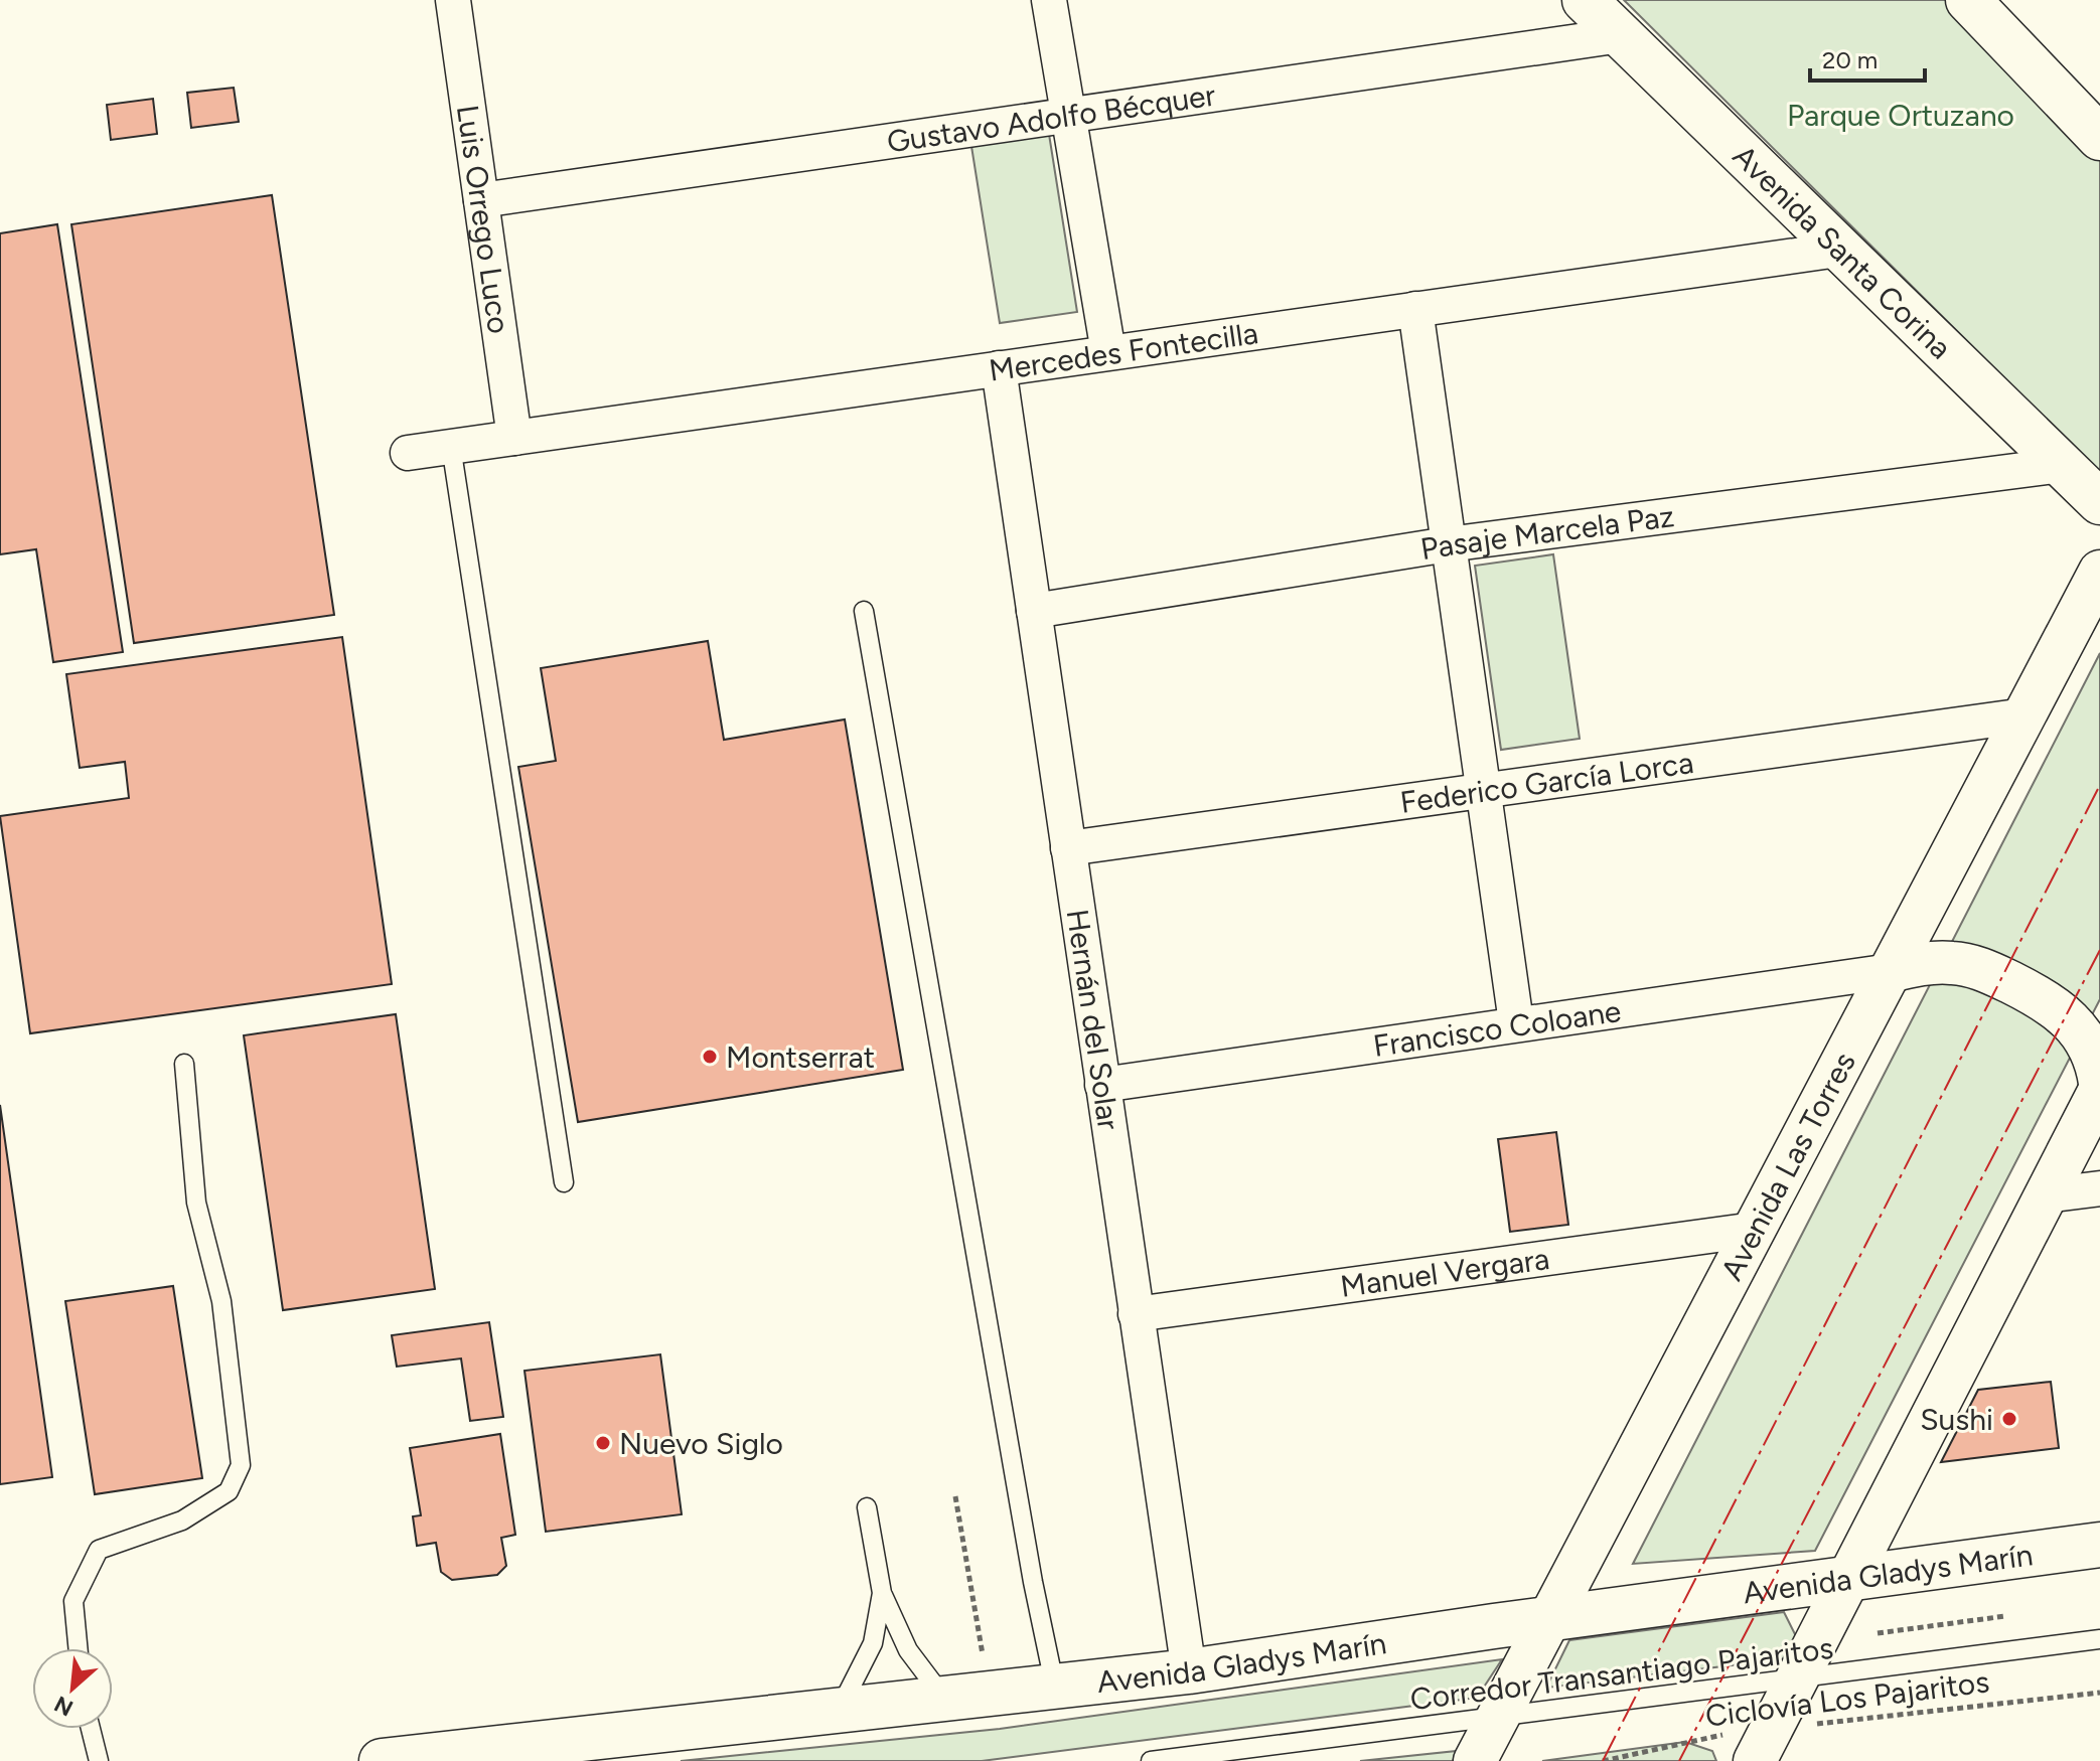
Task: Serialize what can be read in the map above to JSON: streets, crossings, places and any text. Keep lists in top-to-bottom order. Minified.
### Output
{"streets":{"main road":["Avenida Santa Corina","Avenida Gladys Marín"],"street":["Gustavo Adolfo Bécquer","Luis Orrego Luco","Mercedes Fontecilla","Pasaje Marcela Paz","Federico García Lorca","Hernán del Solar","Francisco Coloane","Avenida Las Torres","Manuel Vergara"],"lane":["Corredor Transantiago Pajaritos"],"path":["Ciclovía Los Pajaritos"]},"crossings":[["Gustavo Adolfo Bécquer","Luis Orrego Luco"],["Gustavo Adolfo Bécquer","Avenida Santa Corina"],["Luis Orrego Luco","Mercedes Fontecilla"],["Avenida Santa Corina","Mercedes Fontecilla"],["Avenida Santa Corina","Pasaje Marcela Paz"],["Mercedes Fontecilla","Hernán del Solar"],["Pasaje Marcela Paz","Hernán del Solar"],["Federico García Lorca","Hernán del Solar"],["Federico García Lorca","Avenida Las Torres"],["Hernán del Solar","Francisco Coloane"],["Hernán del Solar","Manuel Vergara"],["Hernán del Solar","Avenida Gladys Marín"],["Francisco Coloane","Avenida Las Torres"],["Avenida Las Torres","Manuel Vergara"],["Avenida Las Torres","Avenida Gladys Marín"],["Avenida Las Torres","Corredor Transantiago Pajaritos"]],"parks":["Parque Ortuzano"],"places":["Montserrat","Sushi","Nuevo Siglo"],"scale_bar":"20 m","north":"bottom left"}
